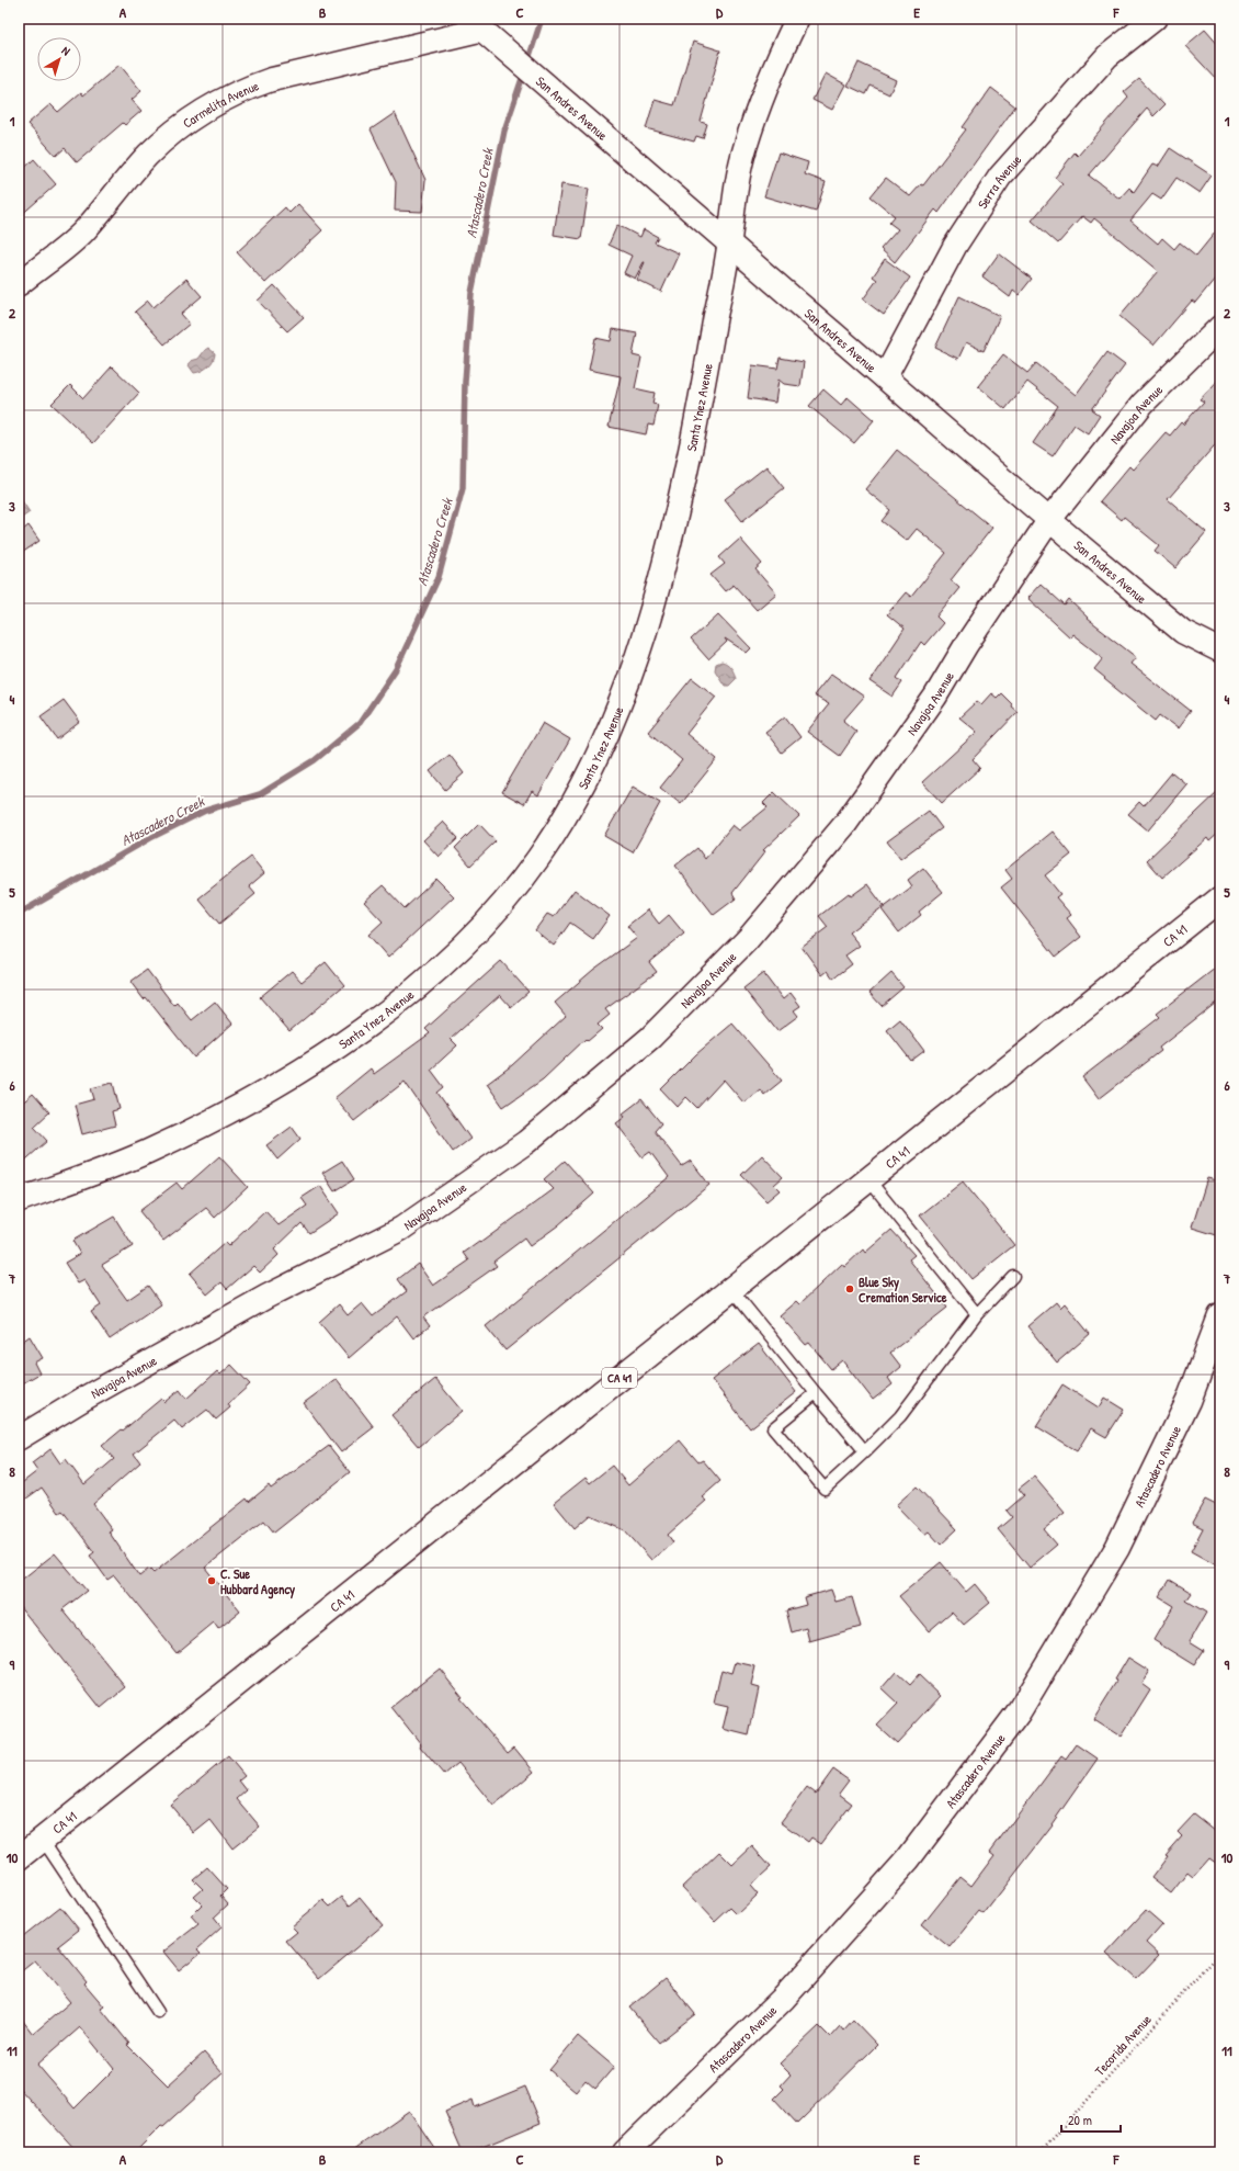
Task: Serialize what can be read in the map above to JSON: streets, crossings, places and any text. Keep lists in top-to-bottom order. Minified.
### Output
{"streets":{"main road":["CA 41","Atascadero Avenue"],"street":["Carmelita Avenue","San Andres Avenue","Serra Avenue","Santa Ynez Avenue","Navajoa Avenue"],"path":["Tecorida Avenue"]},"crossings":[["Carmelita Avenue","San Andres Avenue"],["San Andres Avenue","Serra Avenue"],["San Andres Avenue","Santa Ynez Avenue"],["San Andres Avenue","Navajoa Avenue"]],"water":["Atascadero Creek"],"places":["Blue Sky Cremation Service","C. Sue Hubbard Agency"],"scale_bar":"20 m","north":"top right","grid":{"columns":["A","B","C","D","E","F"],"rows":["1","2","3","4","5","6","7","8","9","10","11"]}}
